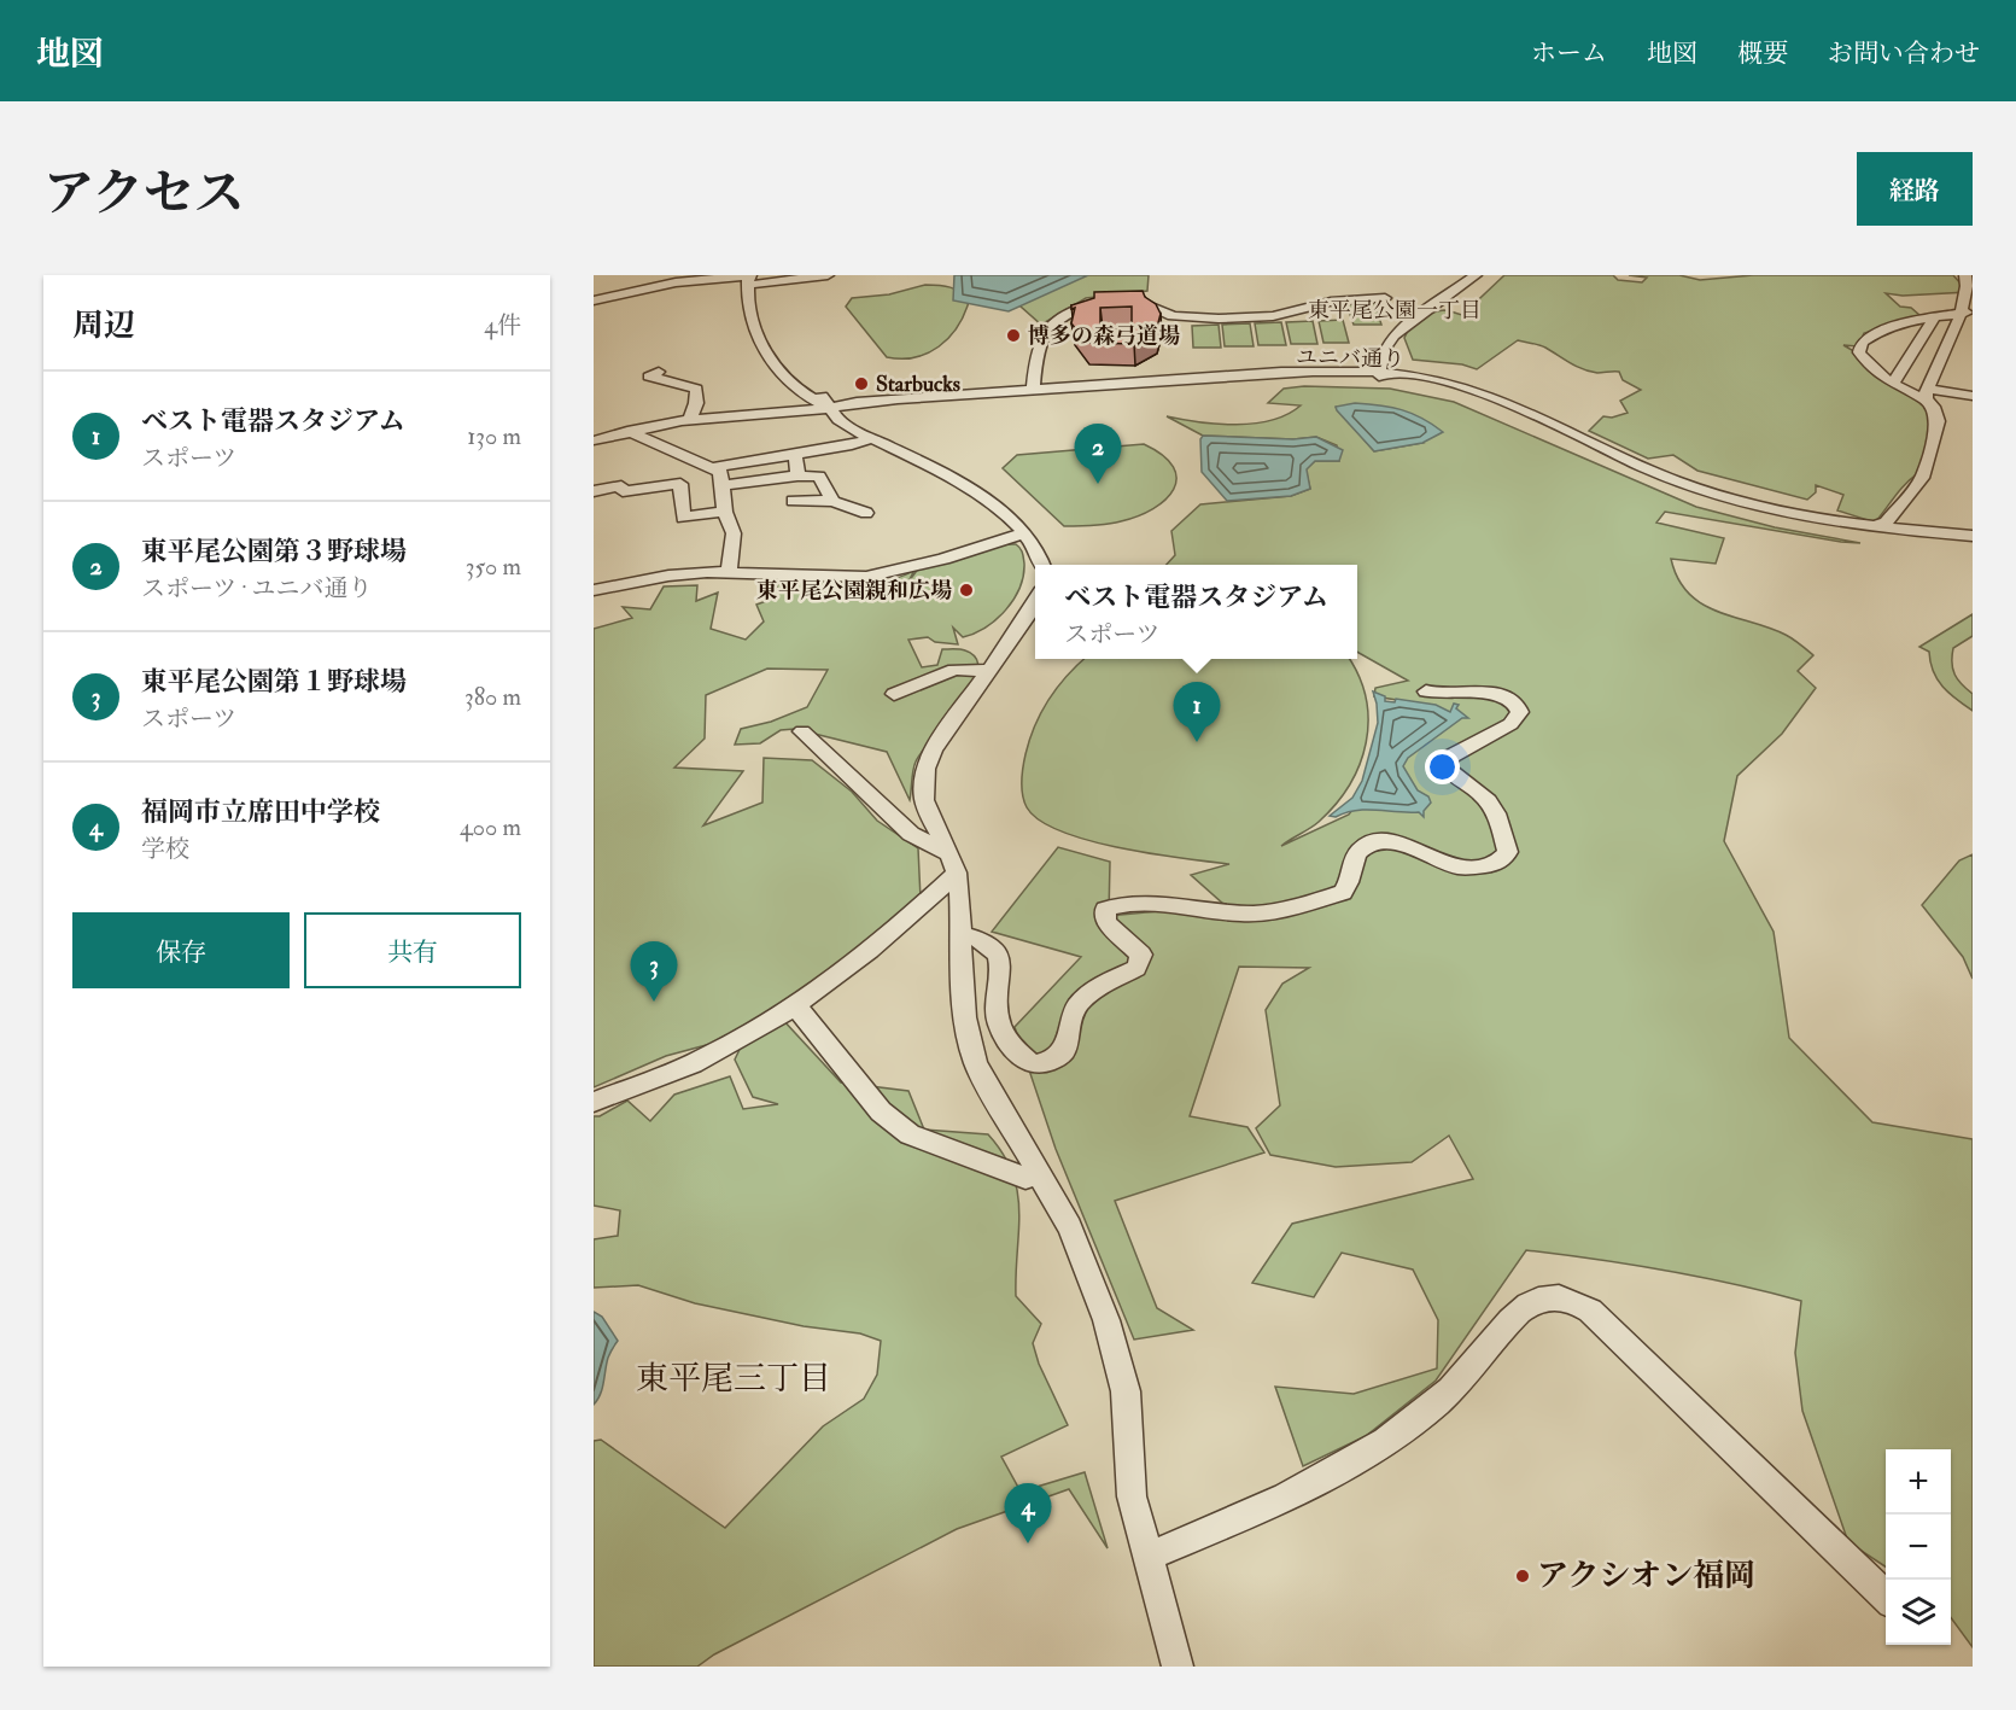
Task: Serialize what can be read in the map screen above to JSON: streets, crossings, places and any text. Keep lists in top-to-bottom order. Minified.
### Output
{"streets":{"street":["ユニバ通り"]},"districts":["東平尾公園一丁目","東平尾三丁目"],"places":["博多の森弓道場","Starbucks","東平尾公園親和広場","アクシオン福岡"],"page":{"header":"地図","nav":["ホーム","地図","概要","お問い合わせ"],"title":"アクセス","buttons":["経路",["保存","共有"]],"heading":["周辺","4件"],"list":[{"mark":"1","name":"ベスト電器スタジアム","note":"スポーツ","value":"130 m"},{"mark":"2","name":"東平尾公園第３野球場","note":"スポーツ · ユニバ通り","value":"350 m"},{"mark":"3","name":"東平尾公園第１野球場","note":"スポーツ","value":"380 m"},{"mark":"4","name":"福岡市立席田中学校","note":"学校","value":"400 m"}],"pins":["2","1","3","4"],"popup":["ベスト電器スタジアム","スポーツ"],"map_buttons":["+","−"]}}
